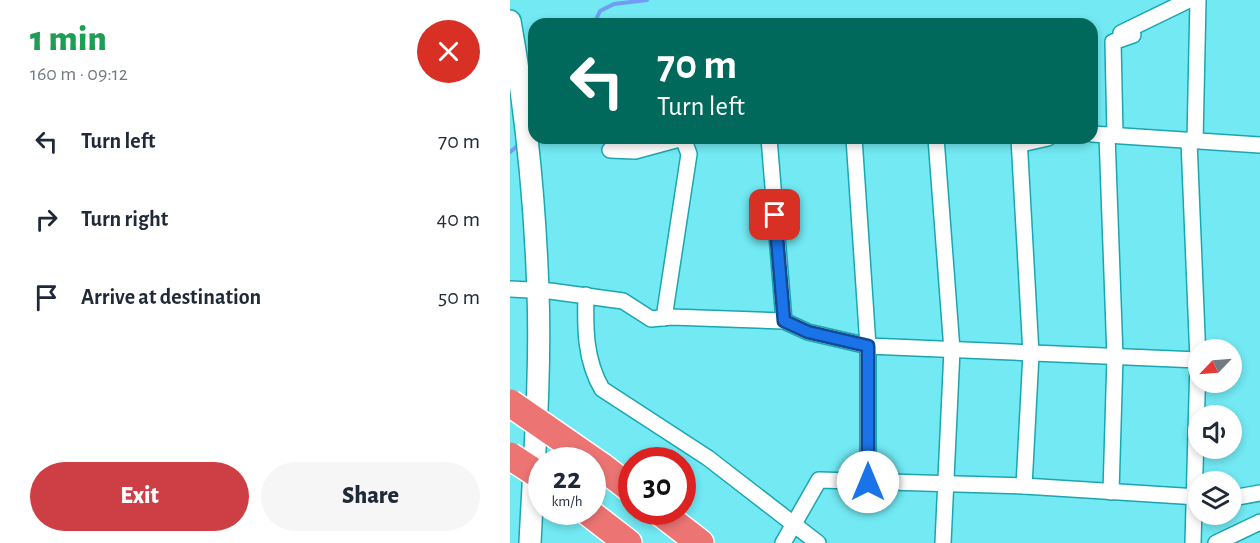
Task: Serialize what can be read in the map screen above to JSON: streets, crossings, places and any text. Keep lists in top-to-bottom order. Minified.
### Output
{"north":"bottom left","page":{"heading":["1 min","160 m · 09:12"],"turn":["70 m","Turn left"],"list":[{"name":"Turn left","value":"70 m"},{"name":"Turn right","value":"40 m"},{"name":"Arrive at destination","value":"50 m"}],"speed":"22 km/h","limit":"30","buttons":["Exit","Share"]}}
